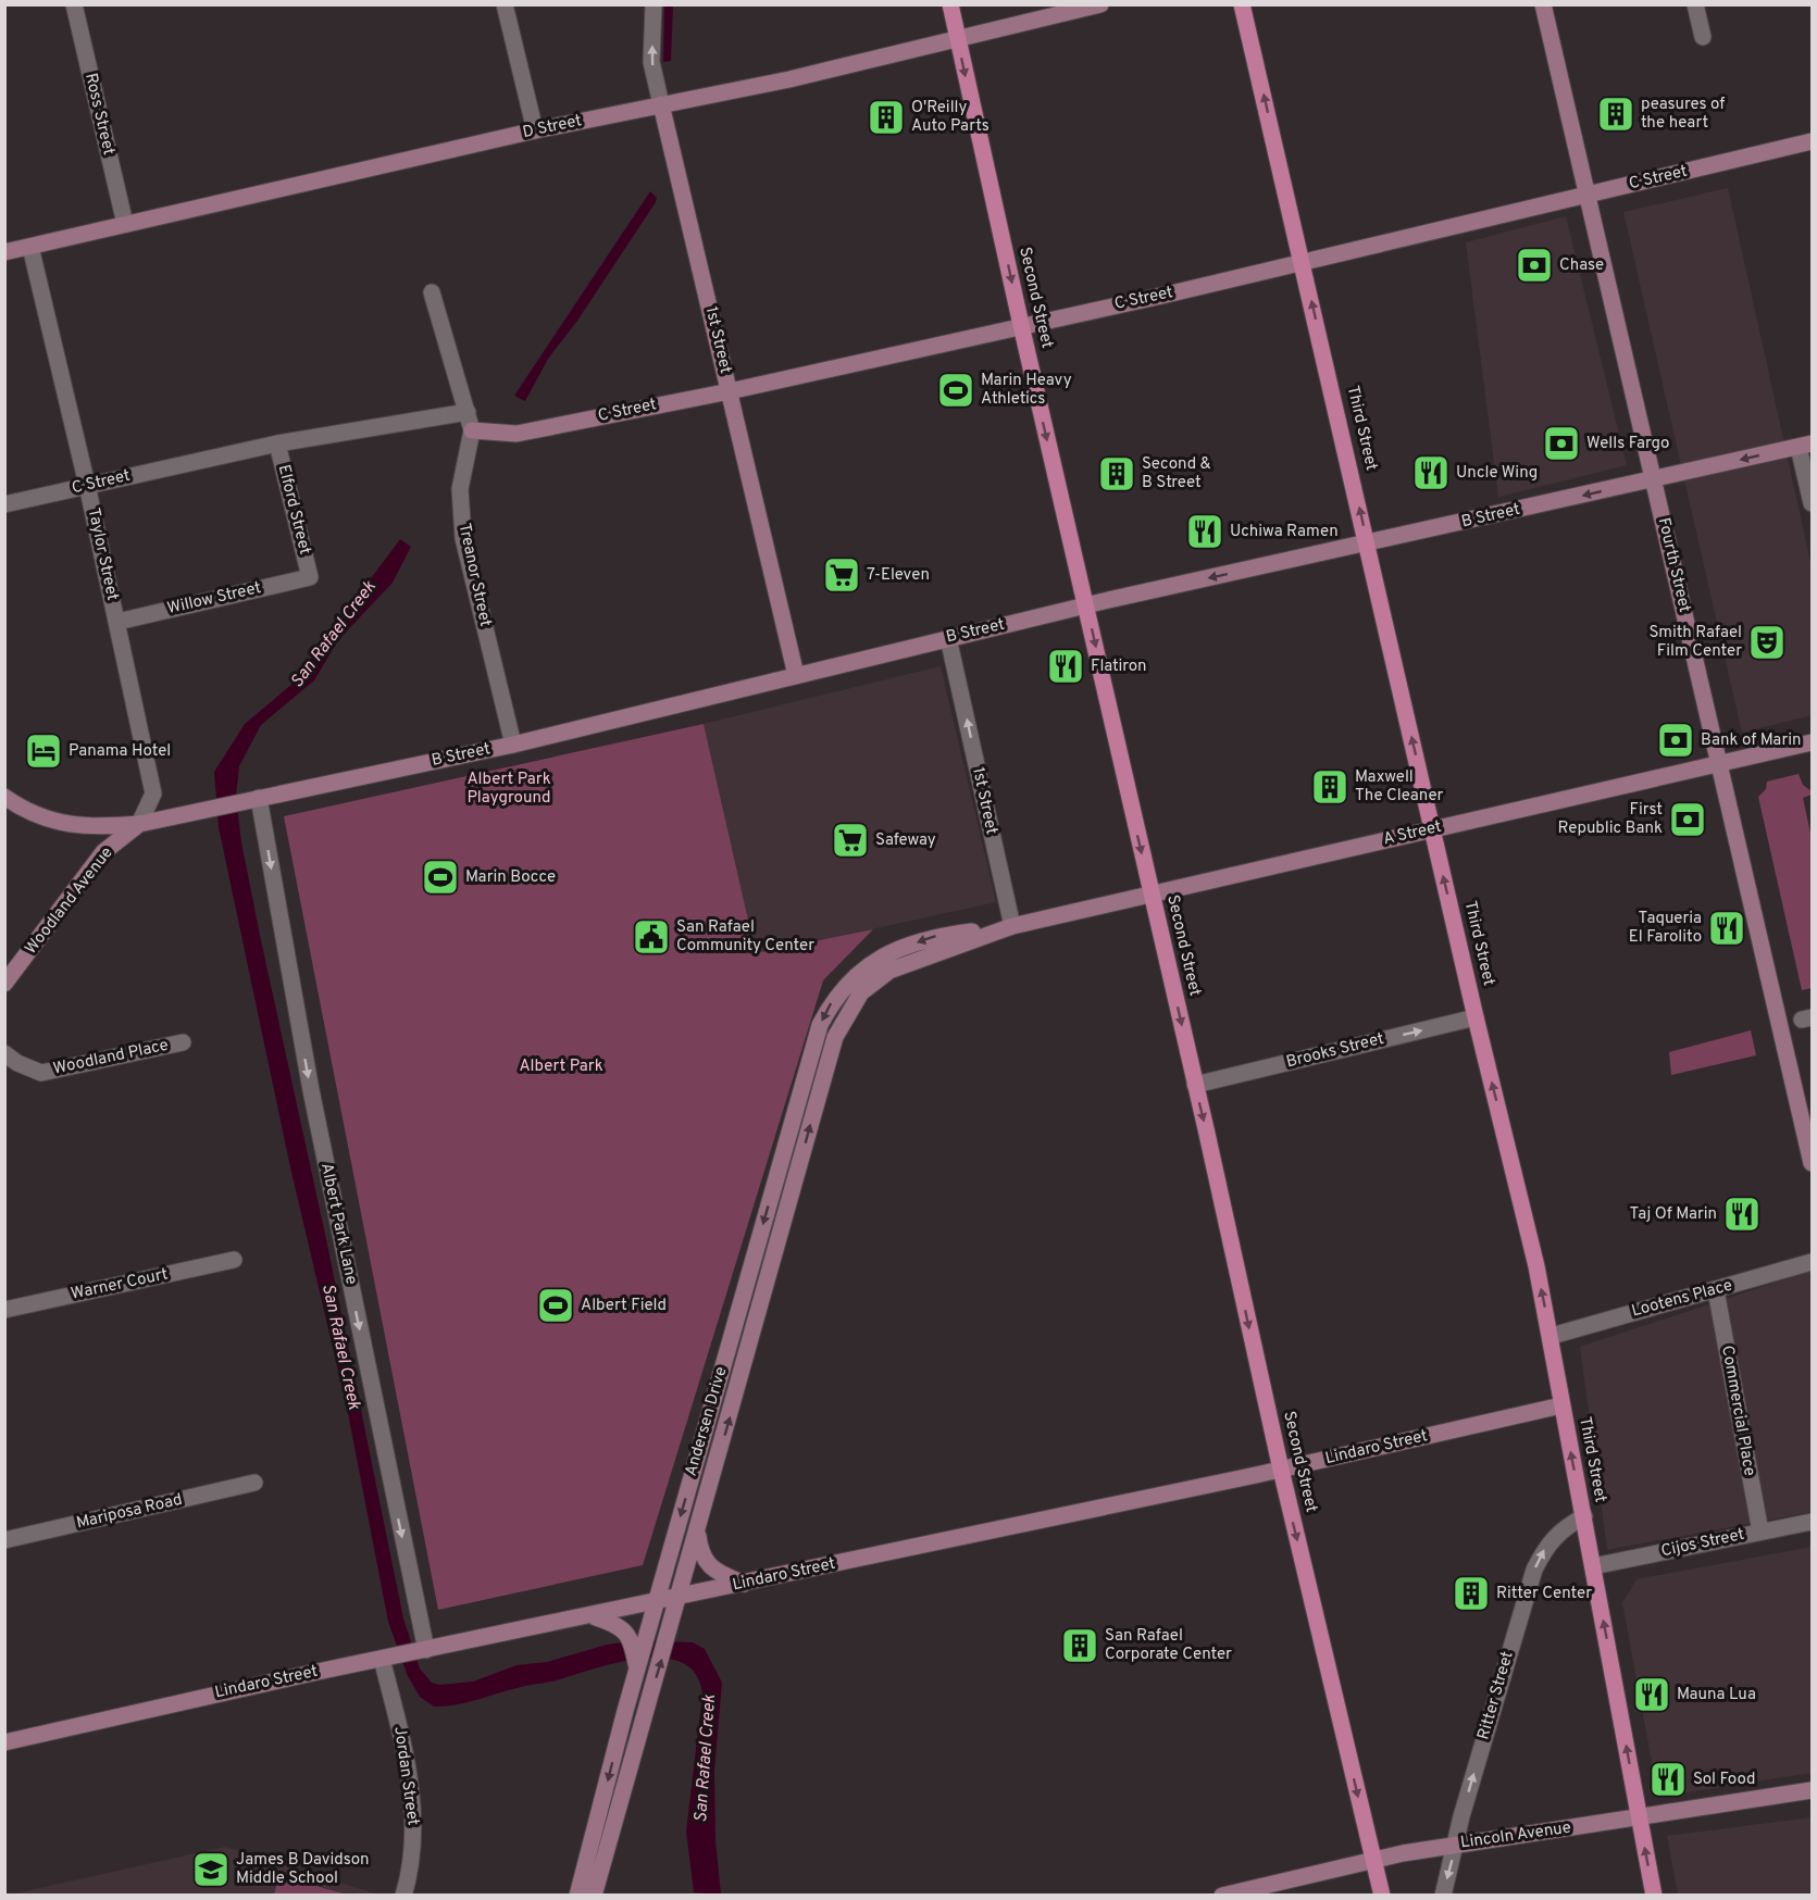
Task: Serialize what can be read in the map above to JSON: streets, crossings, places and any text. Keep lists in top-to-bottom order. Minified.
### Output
{"streets":{"main road":["Second Street","Third Street"],"street":["Ross Street","D Street","C Street","1st Street","Elford Street","B Street","Taylor Street","Fourth Street","Treanor Street","Willow Street","A Street","Woodland Avenue","Brooks Street","Woodland Place","Albert Park Lane","Warner Court","Lootens Place","Commercial Place","Andersen Drive","Lindaro Street","Mariposa Road","Cijos Street","Ritter Street","Jordan Street","Lincoln Avenue"]},"crossings":[["Ross Street","D Street"],["D Street","Second Street"],["D Street","1st Street"],["D Street","Taylor Street"],["C Street","Second Street"],["C Street","1st Street"],["C Street","Third Street"],["C Street","Elford Street"],["C Street","Taylor Street"],["C Street","Fourth Street"],["C Street","Treanor Street"],["Second Street","B Street"],["Second Street","A Street"],["Second Street","Brooks Street"],["Second Street","Lindaro Street"],["Second Street","Lincoln Avenue"],["1st Street","B Street"],["1st Street","A Street"],["Third Street","B Street"],["Third Street","A Street"],["Third Street","Brooks Street"],["Third Street","Lootens Place"],["Third Street","Lindaro Street"],["Third Street","Cijos Street"],["Third Street","Ritter Street"],["Third Street","Lincoln Avenue"],["Elford Street","Willow Street"],["B Street","Taylor Street"],["B Street","Fourth Street"],["B Street","Treanor Street"],["B Street","Woodland Avenue"],["B Street","Albert Park Lane"],["Taylor Street","Willow Street"],["Taylor Street","Woodland Avenue"],["Fourth Street","A Street"],["A Street","Andersen Drive"],["Albert Park Lane","Lindaro Street"],["Lootens Place","Commercial Place"],["Commercial Place","Cijos Street"],["Andersen Drive","Lindaro Street"],["Lindaro Street","Jordan Street"],["Ritter Street","Lincoln Avenue"]],"one_way":["Second Street","Third Street","B Street","Brooks Street","Albert Park Lane"],"water":["San Rafael Creek"],"parks":["Albert Park Playground","Albert Park"],"places":{"building":["peasures of the heart","O'Reilly Auto Parts","Second & B Street","Maxwell The Cleaner","Ritter Center","San Rafael Corporate Center"],"bank":["Chase","Wells Fargo","Bank of Marin","First Republic Bank"],"sports":["Marin Heavy Athletics","Marin Bocce","Albert Field"],"restaurant":["Uncle Wing","Uchiwa Ramen","Flatiron","Taqueria El Farolito","Taj Of Marin","Mauna Lua","Sol Food"],"supermarket":["7-Eleven","Safeway"],"theatre":["Smith Rafael Film Center"],"hotel":["Panama Hotel"],"public building":["San Rafael Community Center"],"school or university":["James B Davidson Middle School"]}}
